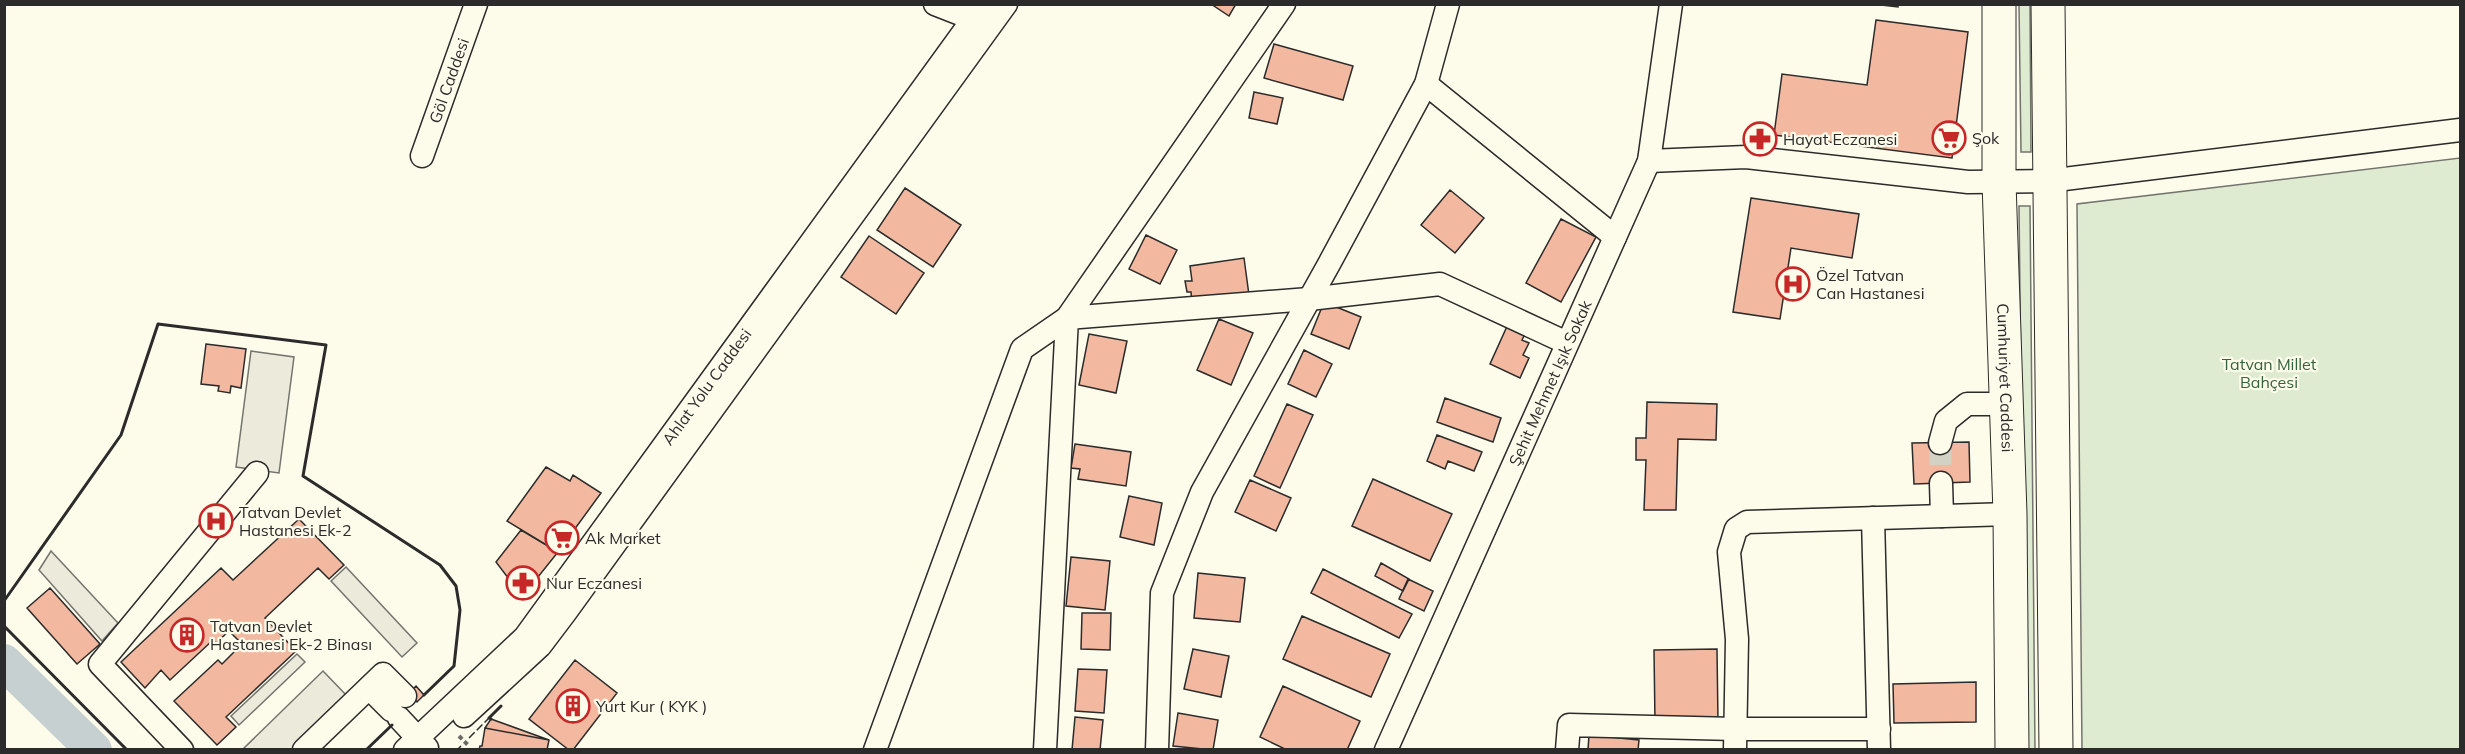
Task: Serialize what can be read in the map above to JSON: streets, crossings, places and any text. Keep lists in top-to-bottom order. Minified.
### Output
{"streets":{"highway":["Cumhuriyet Caddesi"],"street":["Göl Caddesi","Şehit Mehmet Işık Sokak","Ahlat Yolu Caddesi"]},"parks":["Tatvan Millet Bahçesi"],"places":{"supermarket":["Şok","Ak Market"],"pharmacy":["Hayat Eczanesi","Nur Eczanesi"],"hospital":["Özel Tatvan Can Hastanesi","Tatvan Devlet Hastanesi Ek-2"],"building":["Tatvan Devlet Hastanesi Ek-2 Binası","Yurt Kur ( KYK )"]}}
